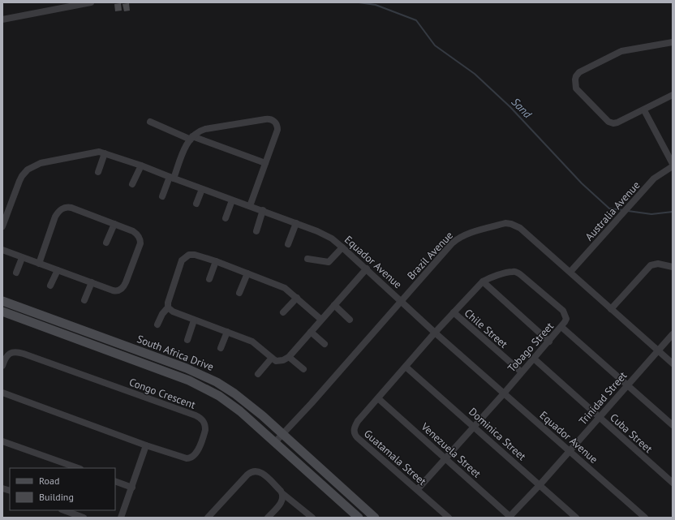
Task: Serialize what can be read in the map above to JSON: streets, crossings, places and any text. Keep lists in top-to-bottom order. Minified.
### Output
{"streets":{"street":["Australia Avenue","Brazil Avenue","Equador Avenue","Chile Street","Tobago Street","South Africa Drive","Congo Crescent","Trinidad Street","Cuba Street","Dominica Street","Venezuela Street","Guatamala Street"]},"crossings":[["Australia Avenue","Brazil Avenue"],["Brazil Avenue","Equador Avenue"],["Brazil Avenue","South Africa Drive"],["Brazil Avenue","Trinidad Street"],["Equador Avenue","Tobago Street"],["Equador Avenue","Trinidad Street"],["Equador Avenue","Guatamala Street"],["Chile Street","Tobago Street"],["Tobago Street","Cuba Street"],["Tobago Street","Dominica Street"],["Tobago Street","Venezuela Street"],["Tobago Street","Guatamala Street"],["Trinidad Street","Cuba Street"],["Trinidad Street","Dominica Street"],["Trinidad Street","Venezuela Street"],["Dominica Street","Guatamala Street"],["Venezuela Street","Guatamala Street"]],"water":["Sand"],"legend":["Road","Building"]}
